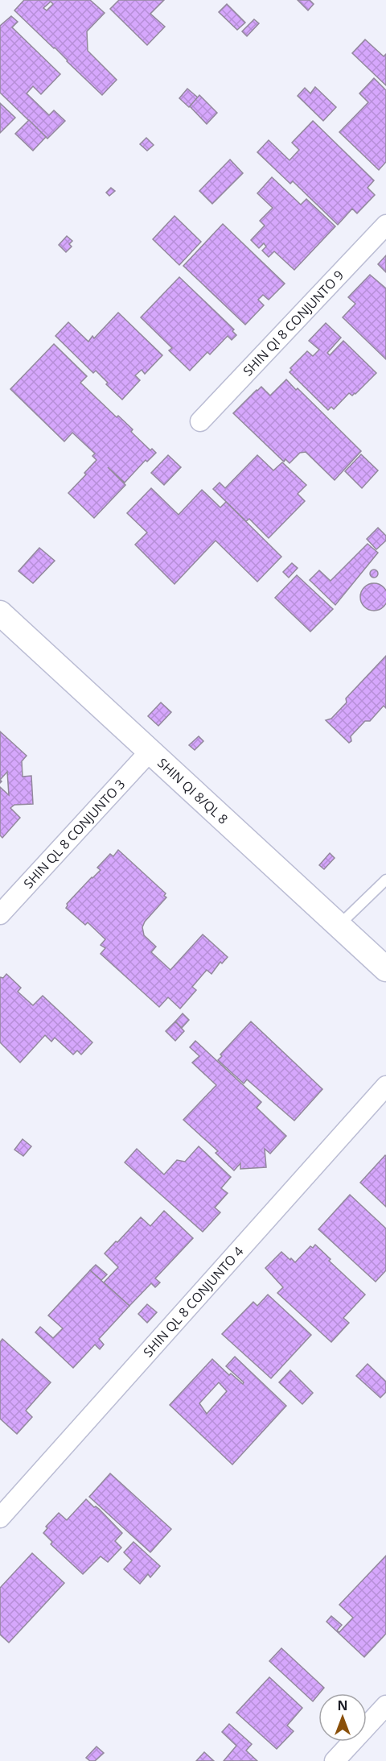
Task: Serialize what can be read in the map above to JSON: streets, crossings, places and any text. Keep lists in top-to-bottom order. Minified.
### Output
{"streets":{"street":["SHIN QI 8 CONJUNTO 9","SHIN QI 8/QL 8","SHIN QL 8 CONJUNTO 3","SHIN QL 8 CONJUNTO 4"]},"crossings":[["SHIN QI 8/QL 8","SHIN QL 8 CONJUNTO 3"]],"north":"top"}
